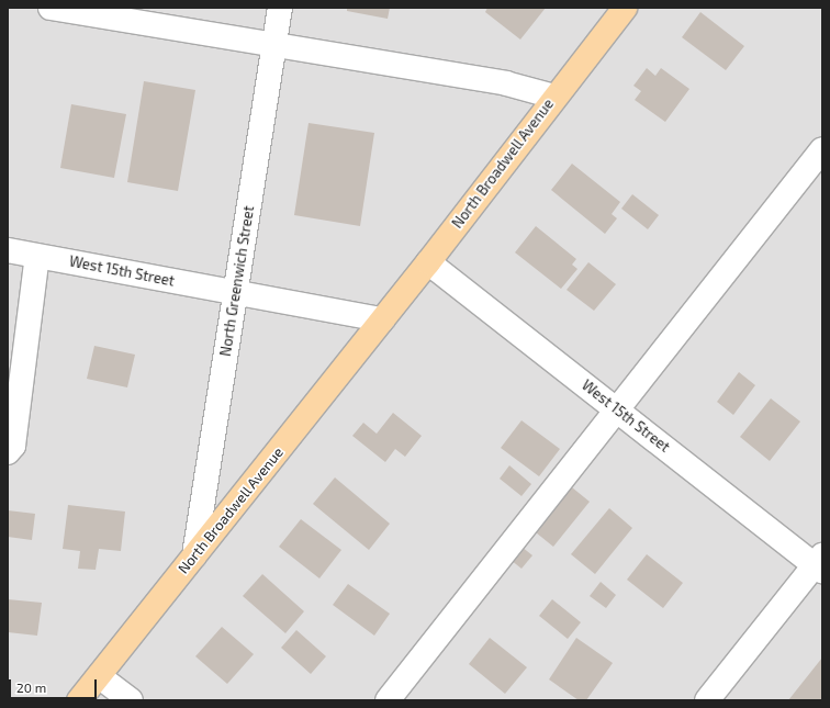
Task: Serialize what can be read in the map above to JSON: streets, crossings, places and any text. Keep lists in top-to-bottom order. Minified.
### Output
{"streets":{"main road":["North Broadwell Avenue"],"street":["West 15th Street","North Greenwich Street"]},"crossings":[["North Broadwell Avenue","West 15th Street"],["North Broadwell Avenue","North Greenwich Street"],["West 15th Street","North Greenwich Street"]],"scale_bar":"20 m"}
